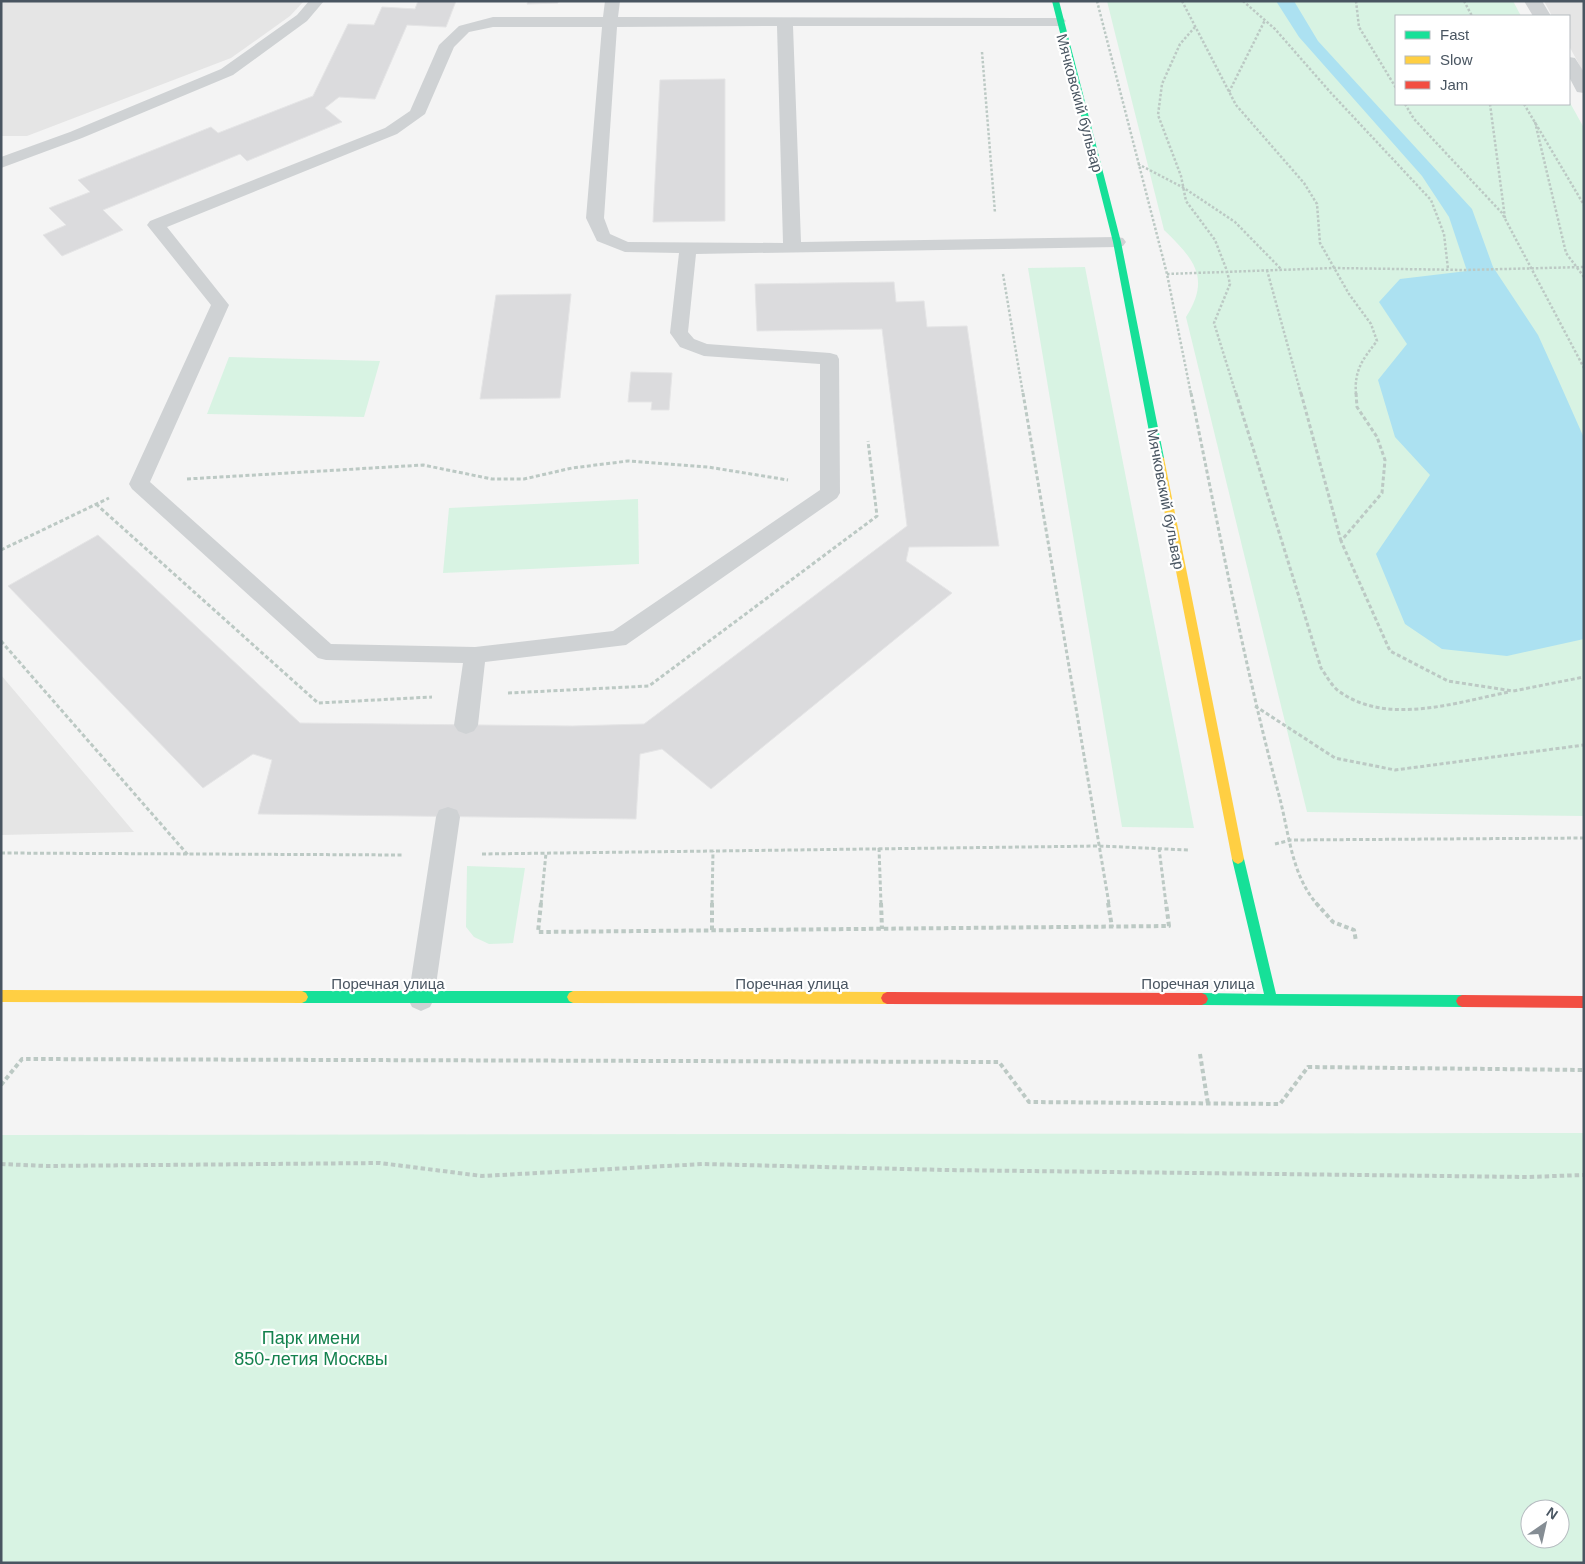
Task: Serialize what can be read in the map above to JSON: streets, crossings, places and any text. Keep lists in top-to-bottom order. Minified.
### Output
{"streets":{"street":["Мячковский бульвар","Поречная улица"]},"crossings":[["Мячковский бульвар","Поречная улица"]],"parks":["Парк имени 850-летия Москвы"],"legend":["Fast","Slow","Jam"],"north":"top right"}
